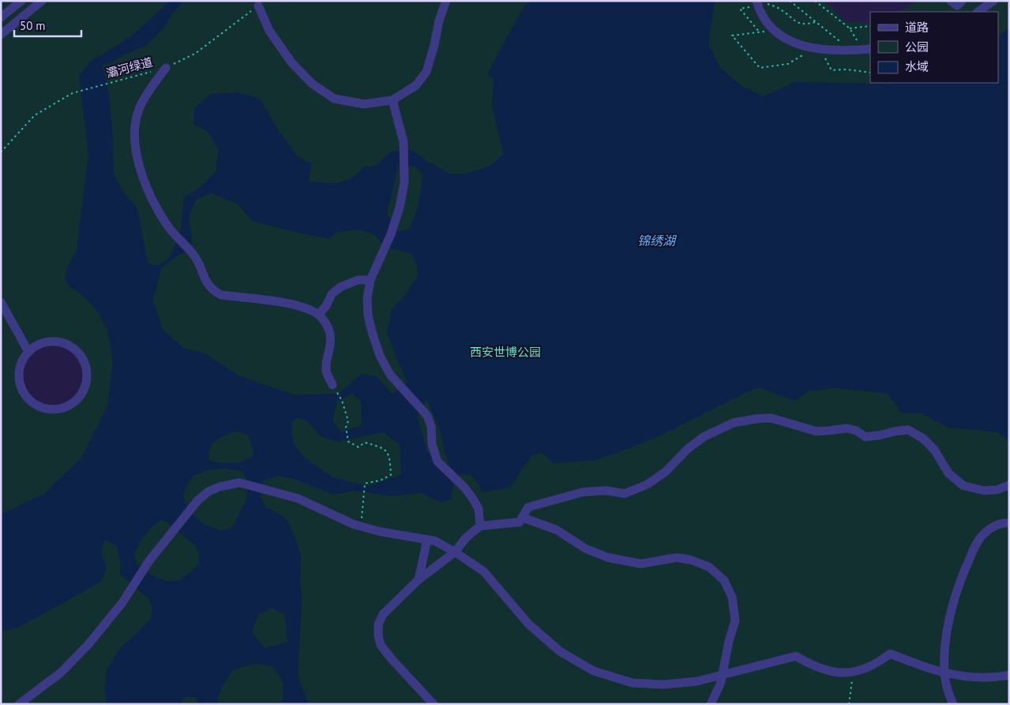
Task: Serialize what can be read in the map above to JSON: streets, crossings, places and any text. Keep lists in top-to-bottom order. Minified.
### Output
{"streets":{"path":["灞河绿道"]},"water":["锦绣湖"],"parks":["西安世博公园"],"legend":["道路","公园","水域"],"scale_bar":"50 m"}
